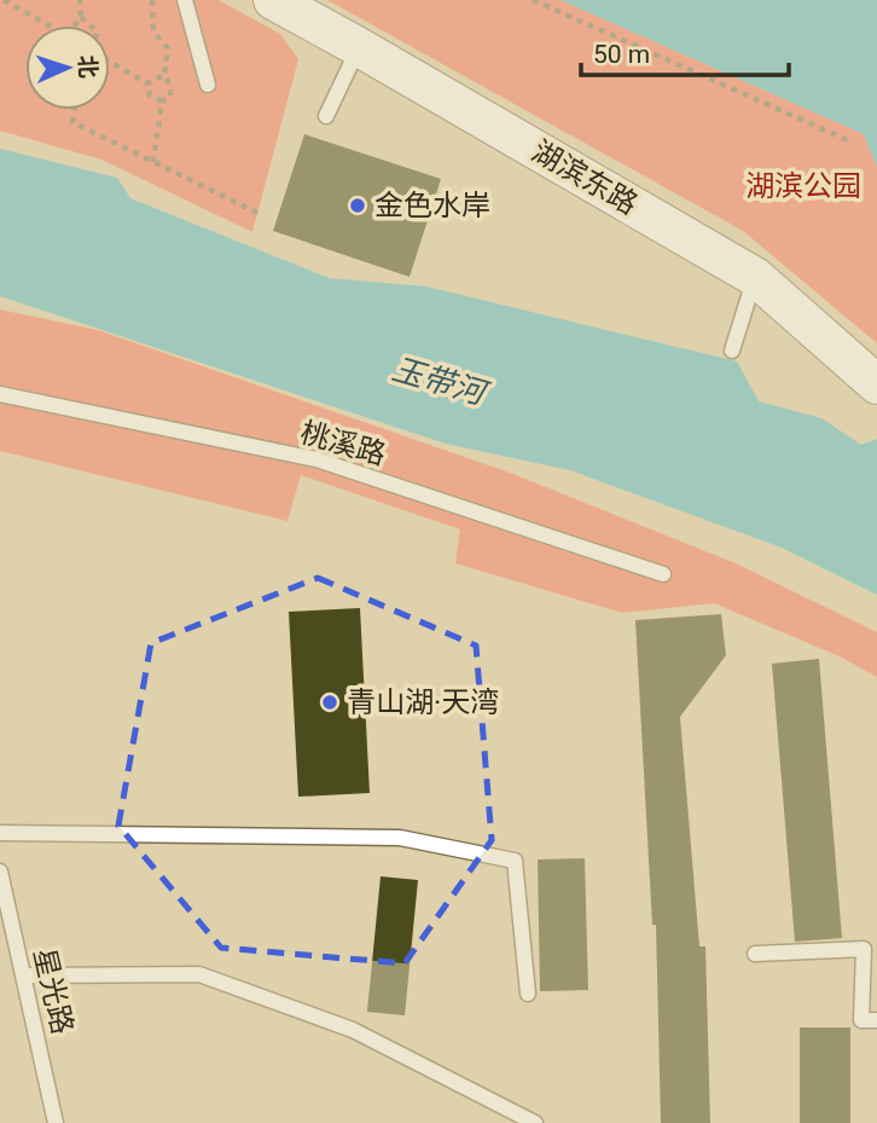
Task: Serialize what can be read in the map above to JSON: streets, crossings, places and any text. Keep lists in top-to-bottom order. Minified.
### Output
{"streets":{"street":["湖滨东路"],"lane":["桃溪路","星光路"]},"water":["玉带河"],"parks":["湖滨公园"],"places":["金色水岸","青山湖·天湾"],"scale_bar":"50 m","north":"right"}
